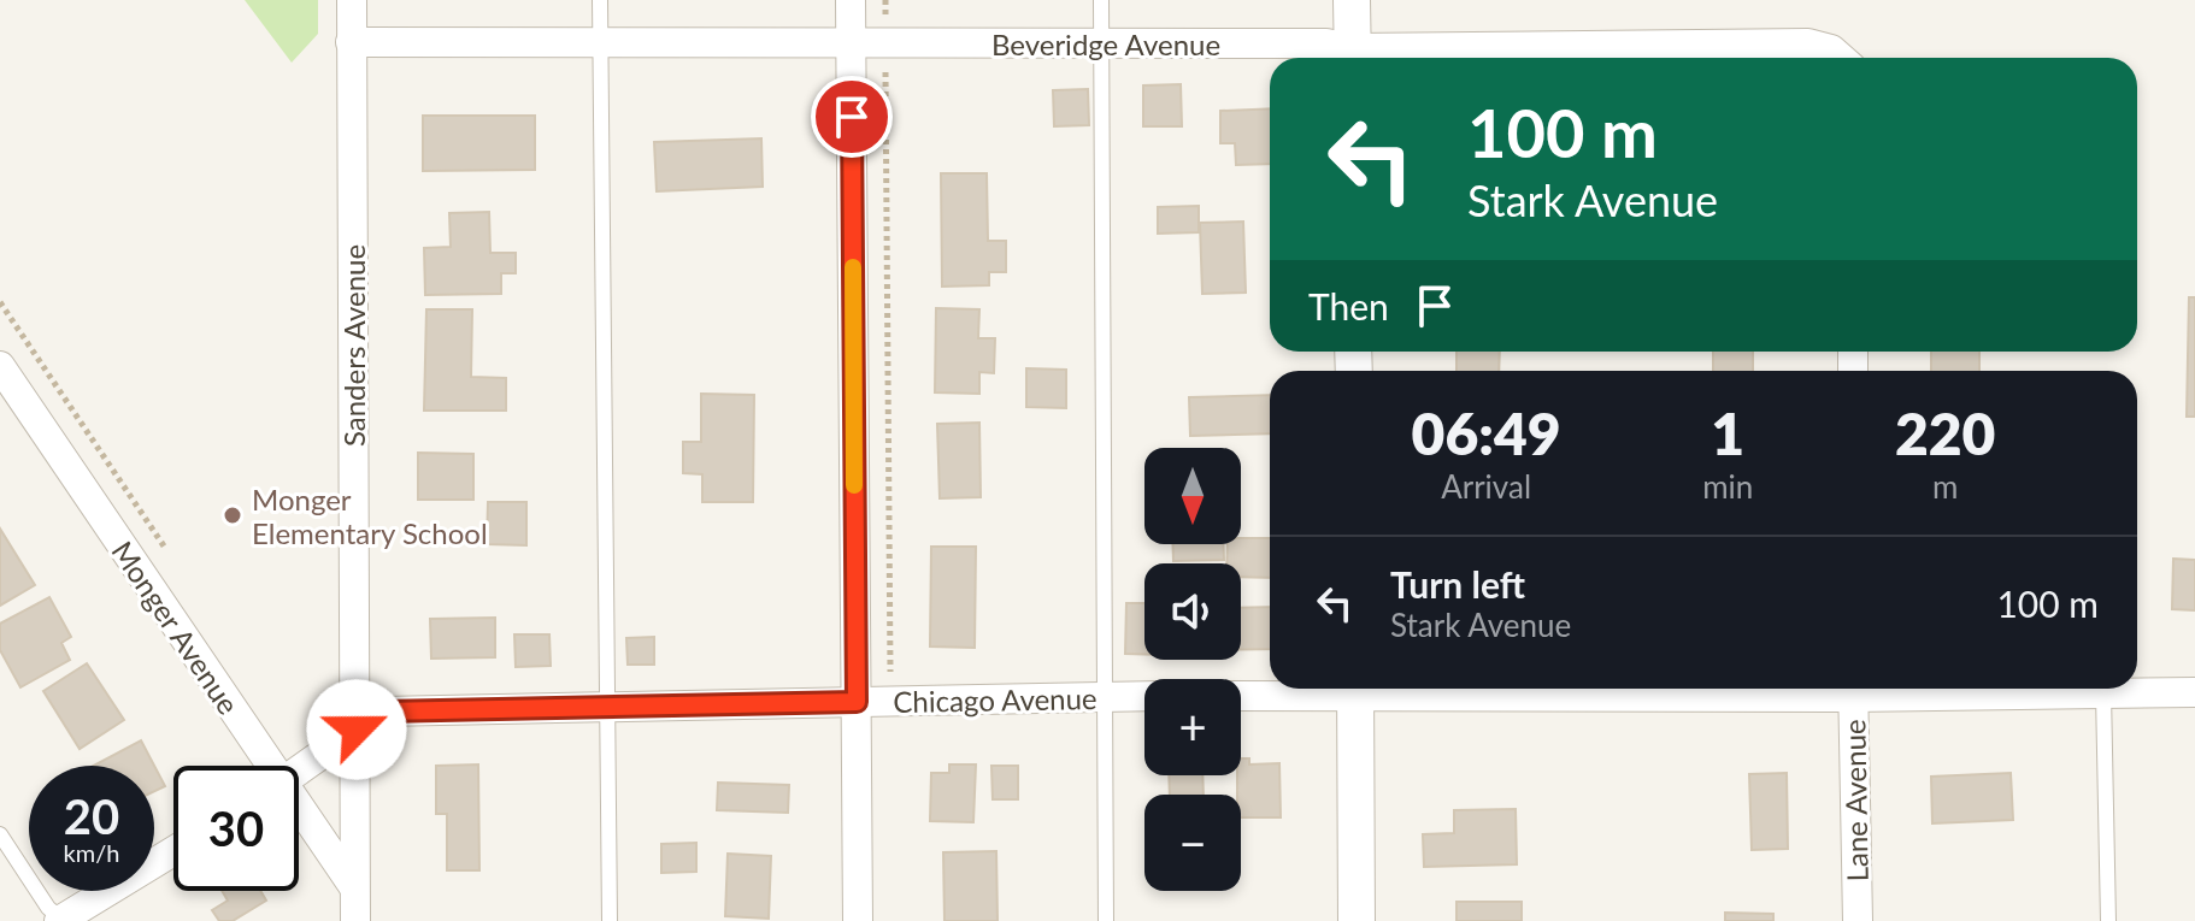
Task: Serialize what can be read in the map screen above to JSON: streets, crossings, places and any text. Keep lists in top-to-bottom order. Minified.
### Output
{"streets":{"street":["Beveridge Avenue","Sanders Avenue","Monger Avenue","Chicago Avenue","Lane Avenue"]},"crossings":[["Beveridge Avenue","Sanders Avenue"],["Sanders Avenue","Monger Avenue"],["Sanders Avenue","Chicago Avenue"]],"places":["Monger Elementary School"],"north":"bottom","page":{"turn":["100 m","Stark Avenue"],"then":"Then","eta":["06:49","Arrival","1","min","220","m"],"map_buttons":["+","−"],"list":[{"name":"Turn left","note":"Stark Avenue","value":"100 m"}],"speed":"20 km/h","limit":"30"}}
